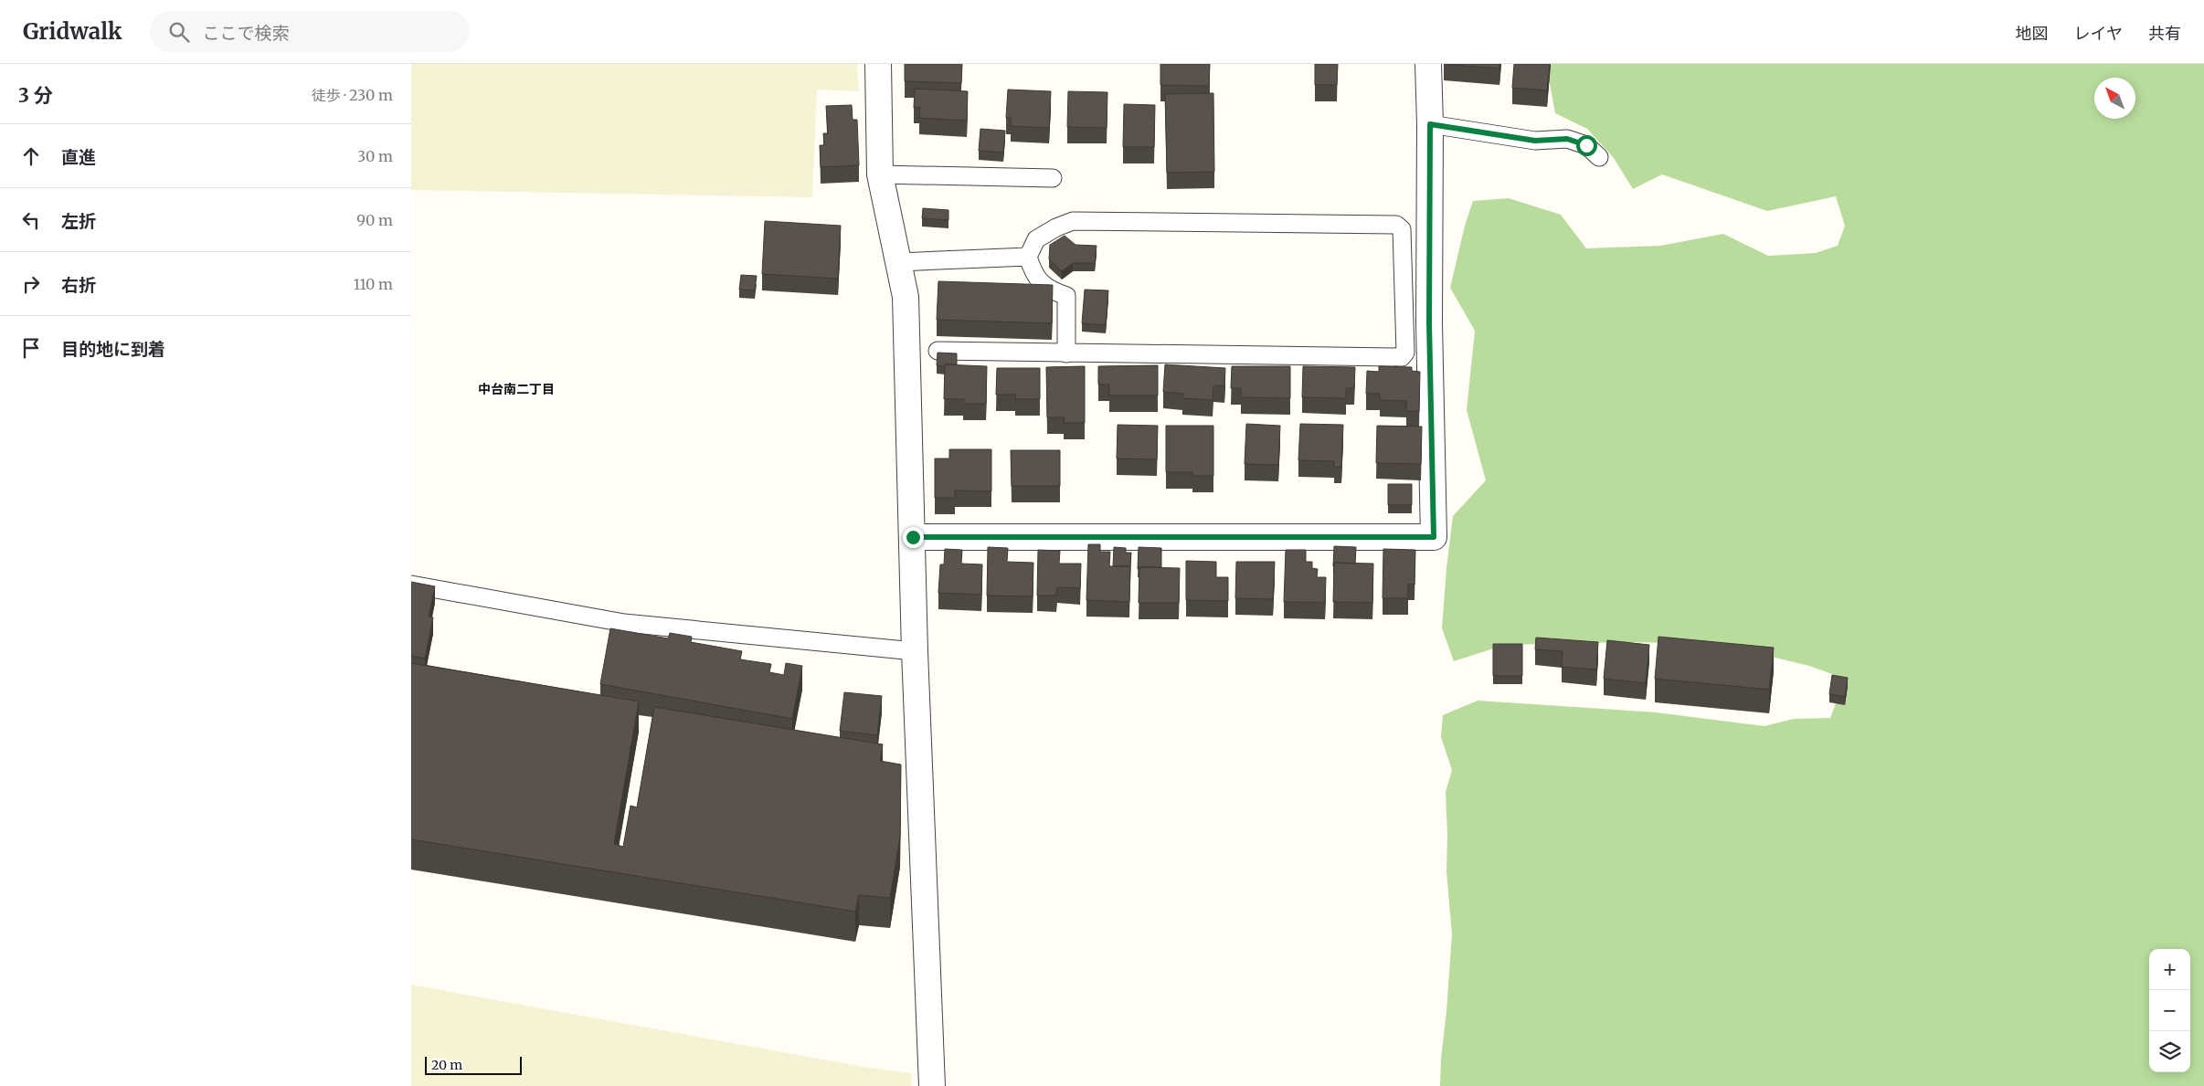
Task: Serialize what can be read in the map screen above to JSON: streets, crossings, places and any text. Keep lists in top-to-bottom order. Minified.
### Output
{"districts":["中台南二丁目"],"scale_bar":"20 m","north":"top left","page":{"header":"Gridwalk","search":"ここで検索","nav":["地図","レイヤ","共有"],"heading":["3 分","徒歩 · 230 m"],"list":[["直進","30 m"],["左折","90 m"],["右折","110 m"],"目的地に到着"],"map_buttons":["+","−"],"scale":"20 m"}}
